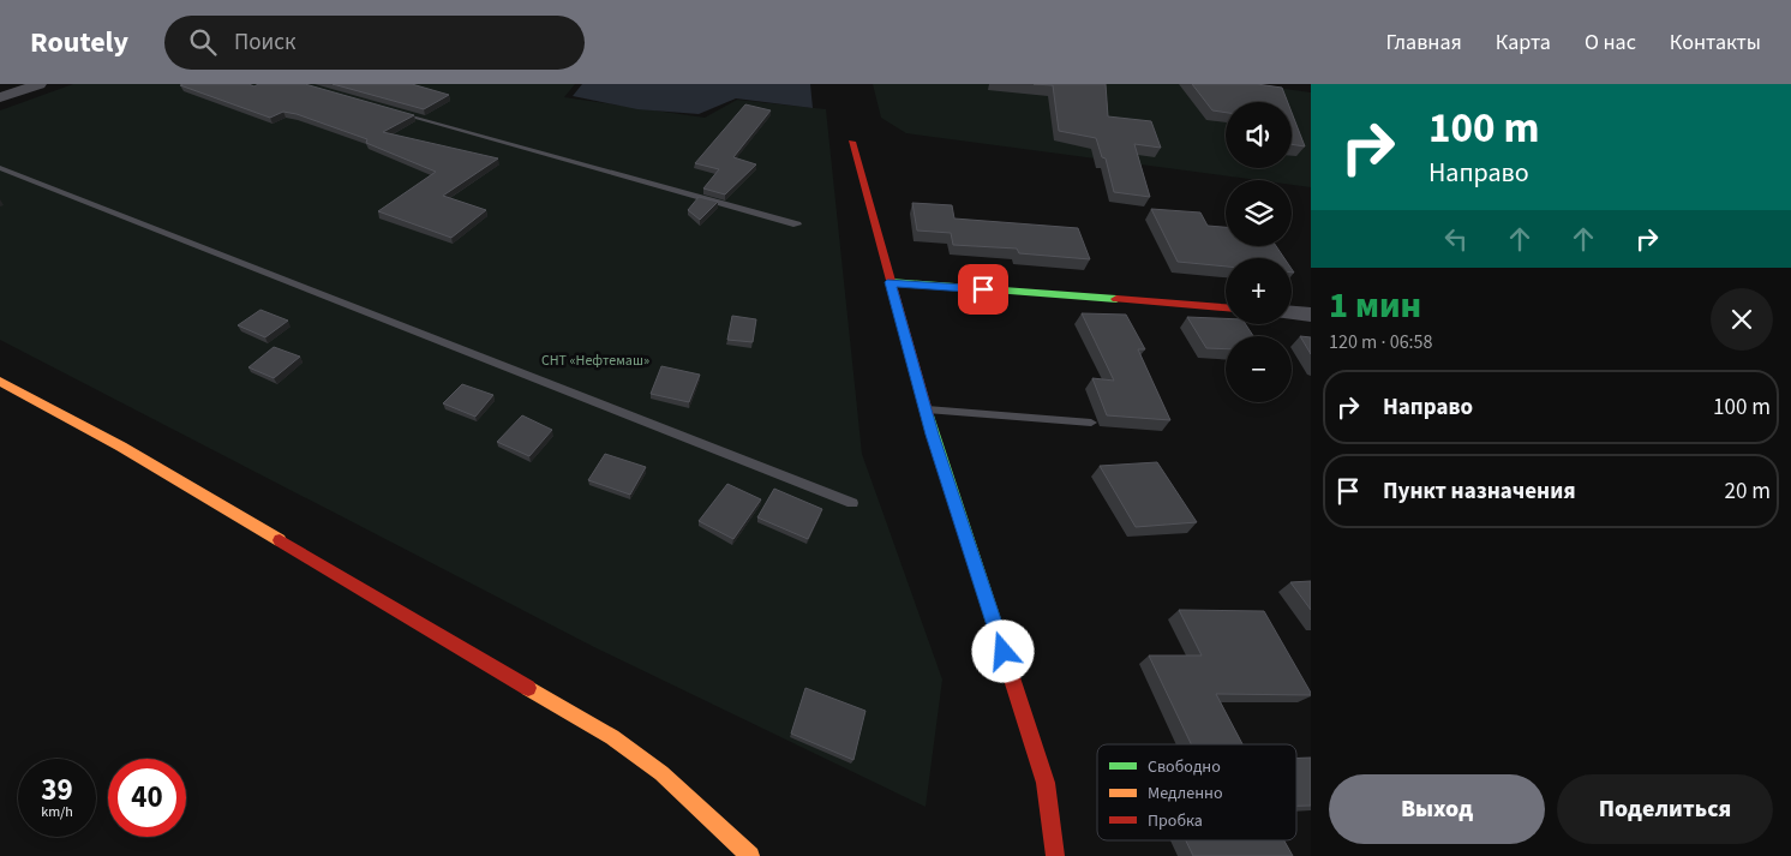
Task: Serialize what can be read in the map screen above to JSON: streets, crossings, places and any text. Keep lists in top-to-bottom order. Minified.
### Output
{"parks":["СНТ «Нефтемаш»"],"legend":["Свободно","Медленно","Пробка"],"page":{"header":"Routely","search":"Поиск","nav":["Главная","Карта","О нас","Контакты"],"turn":["100 m","Направо"],"map_buttons":["+","−"],"heading":["1 мин","120 m · 06:58"],"list":[{"name":"Направо","value":"100 m"},{"name":"Пункт назначения","value":"20 m"}],"speed":"39 km/h","limit":"40","buttons":["Выход","Поделиться"]}}
